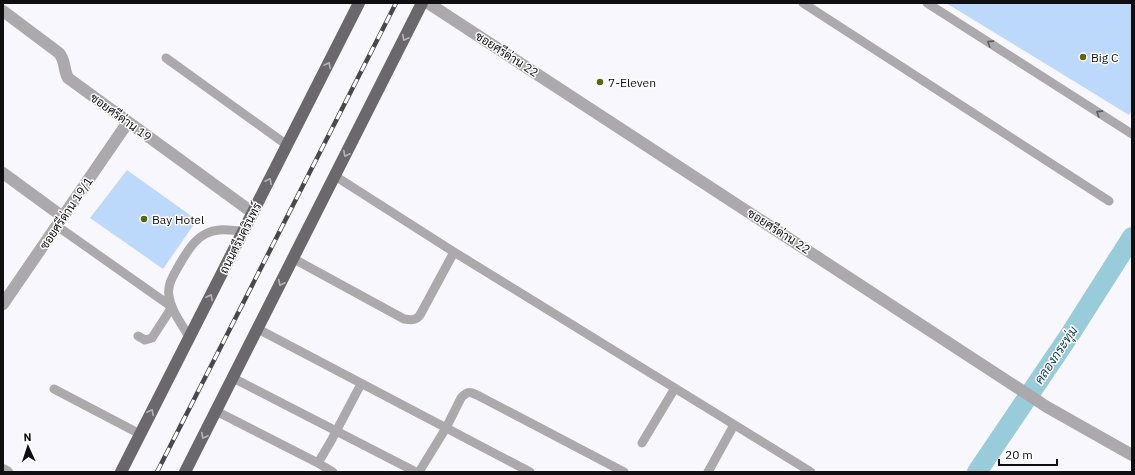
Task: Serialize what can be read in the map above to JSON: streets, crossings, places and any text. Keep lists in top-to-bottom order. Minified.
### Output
{"streets":{"main road":["ถนนศรีนครินทร์"],"street":["ซอยศรีด่าน 22","ซอยศรีด่าน 19","ซอยศรีด่าน 19/1"]},"crossings":[["ซอยศรีด่าน 19","ซอยศรีด่าน 19/1"],["ซอยศรีด่าน 19","ถนนศรีนครินทร์"]],"water":["คลองกระทุ่ม"],"places":["Big C","7-Eleven","Bay Hotel"],"scale_bar":"20 m","north":"top"}
